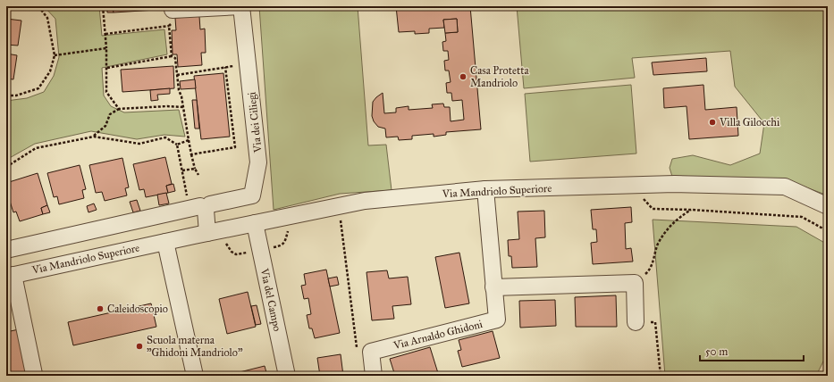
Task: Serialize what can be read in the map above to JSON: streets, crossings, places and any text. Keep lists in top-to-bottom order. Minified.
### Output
{"streets":{"street":["Via dei Ciliegi","Via Mandriolo Superiore","Via del Campo","Via Arnaldo Ghidoni"]},"crossings":[["Via Mandriolo Superiore","Via del Campo"],["Via Mandriolo Superiore","Via Arnaldo Ghidoni"]],"places":["Casa Protetta Mandriolo","Villa Gilocchi","Caleidoscopio","Scuola materna \"Ghidoni Mandriolo\""],"scale_bar":"50 m"}
